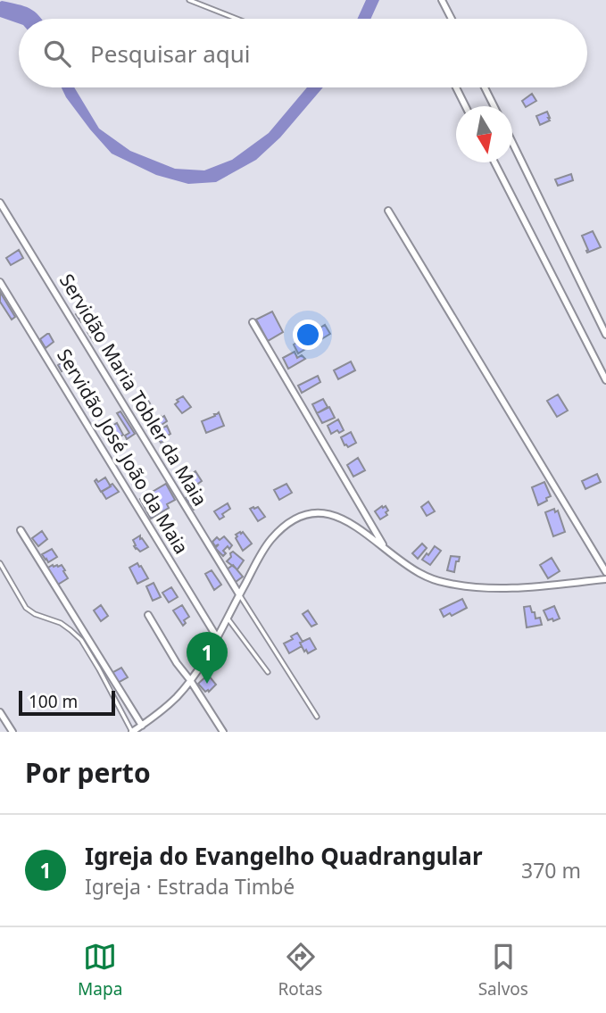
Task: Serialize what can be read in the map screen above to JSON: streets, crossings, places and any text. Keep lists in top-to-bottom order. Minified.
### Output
{"streets":{"street":["Servidão Maria Tobler da Maia","Servidão José João da Maia"]},"scale_bar":"100 m","north":"bottom","page":{"search":"Pesquisar aqui","pins":"1","scale":"100 m","heading":"Por perto","list":[{"mark":"1","name":"Igreja do Evangelho Quadrangular","note":"Igreja · Estrada Timbé","value":"370 m"}],"nav":["Mapa","Rotas","Salvos"]}}
